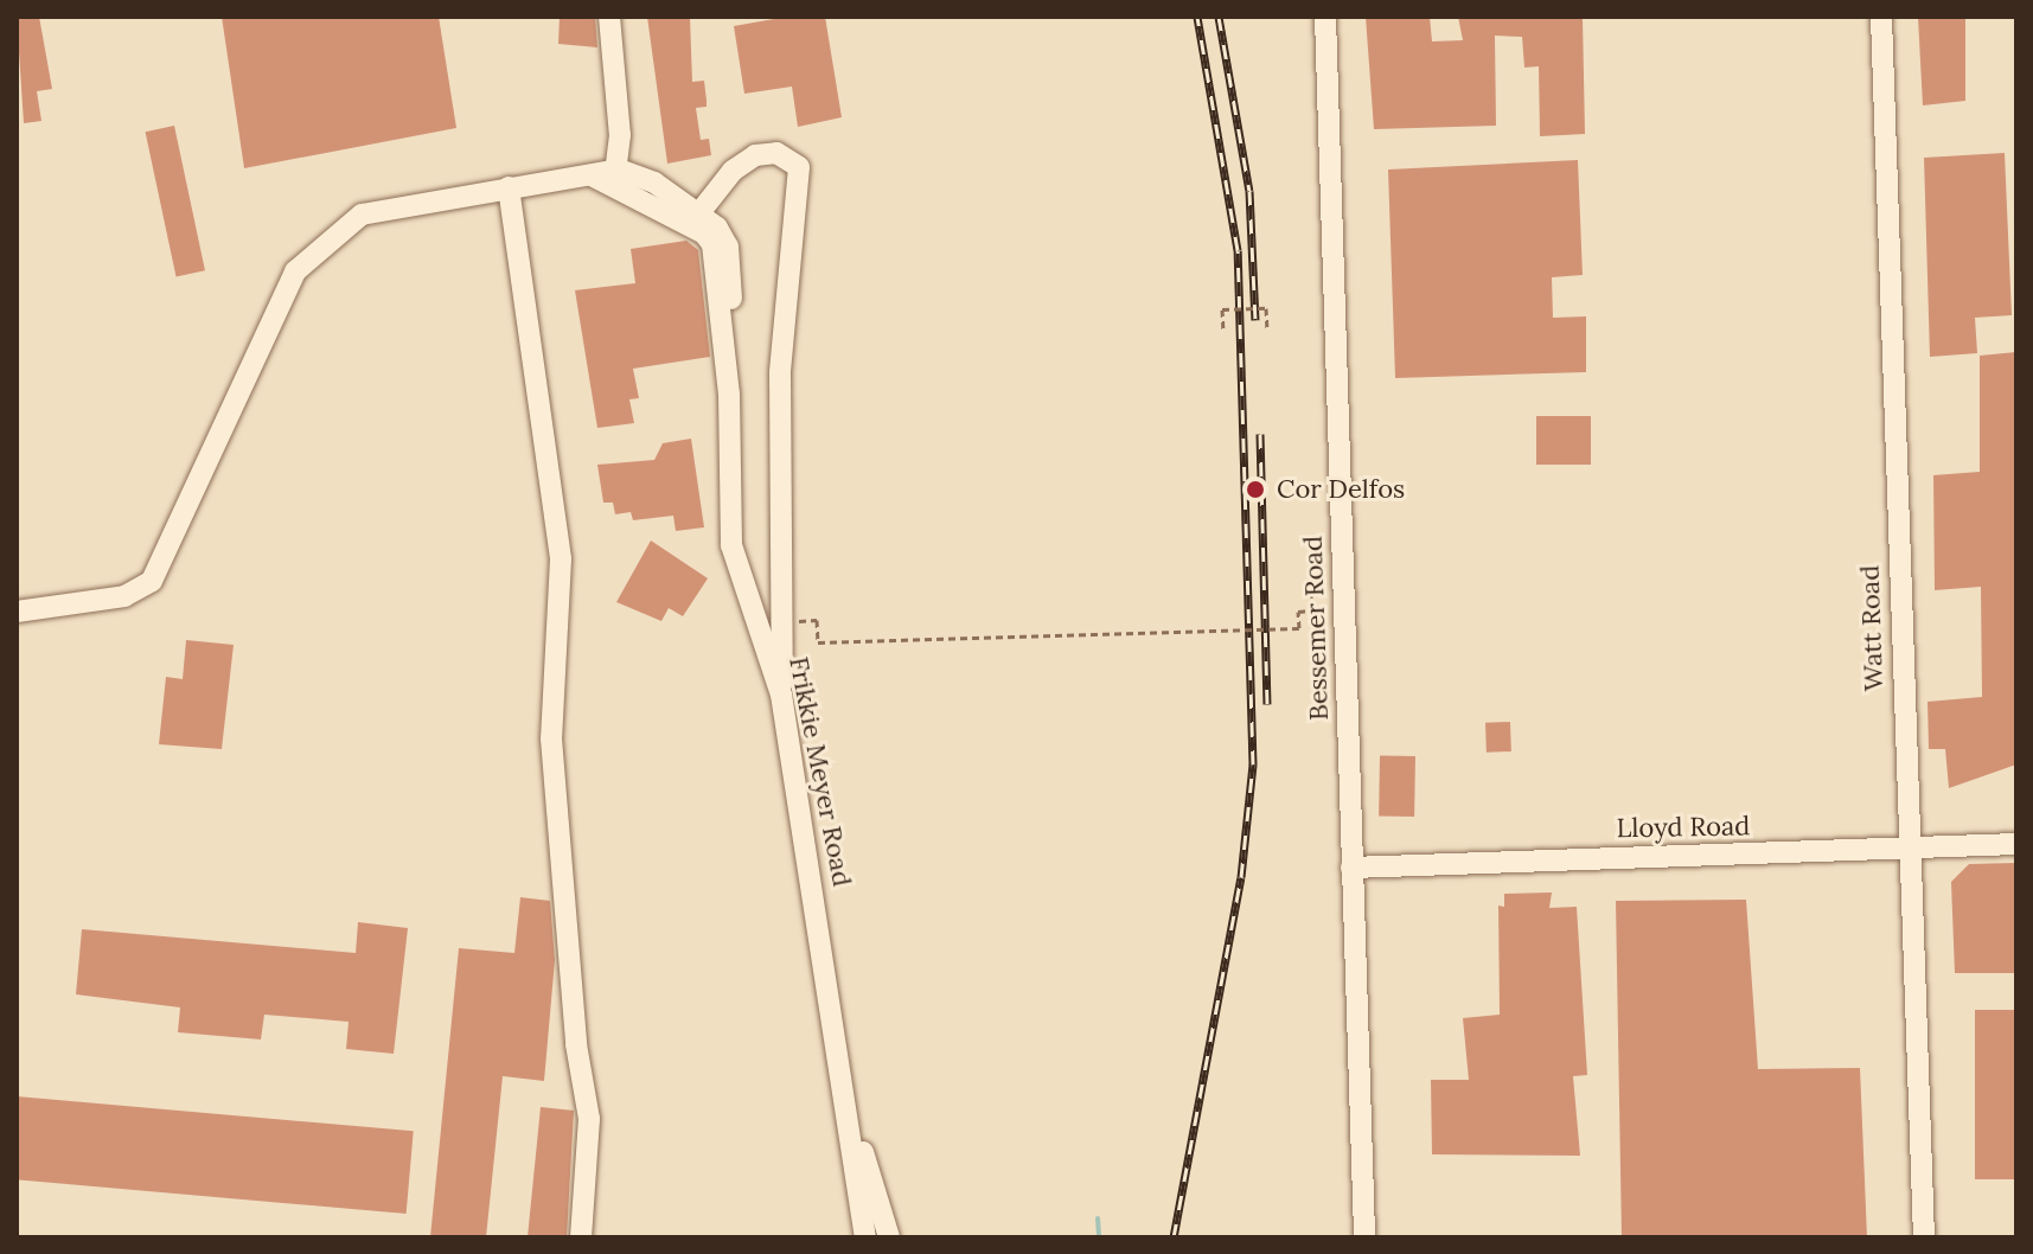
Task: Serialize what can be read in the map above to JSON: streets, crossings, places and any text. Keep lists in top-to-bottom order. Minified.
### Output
{"streets":{"street":["Bessemer Road","Watt Road","Frikkie Meyer Road","Lloyd Road"]},"crossings":[["Bessemer Road","Lloyd Road"],["Watt Road","Lloyd Road"]],"places":["Cor Delfos"]}
